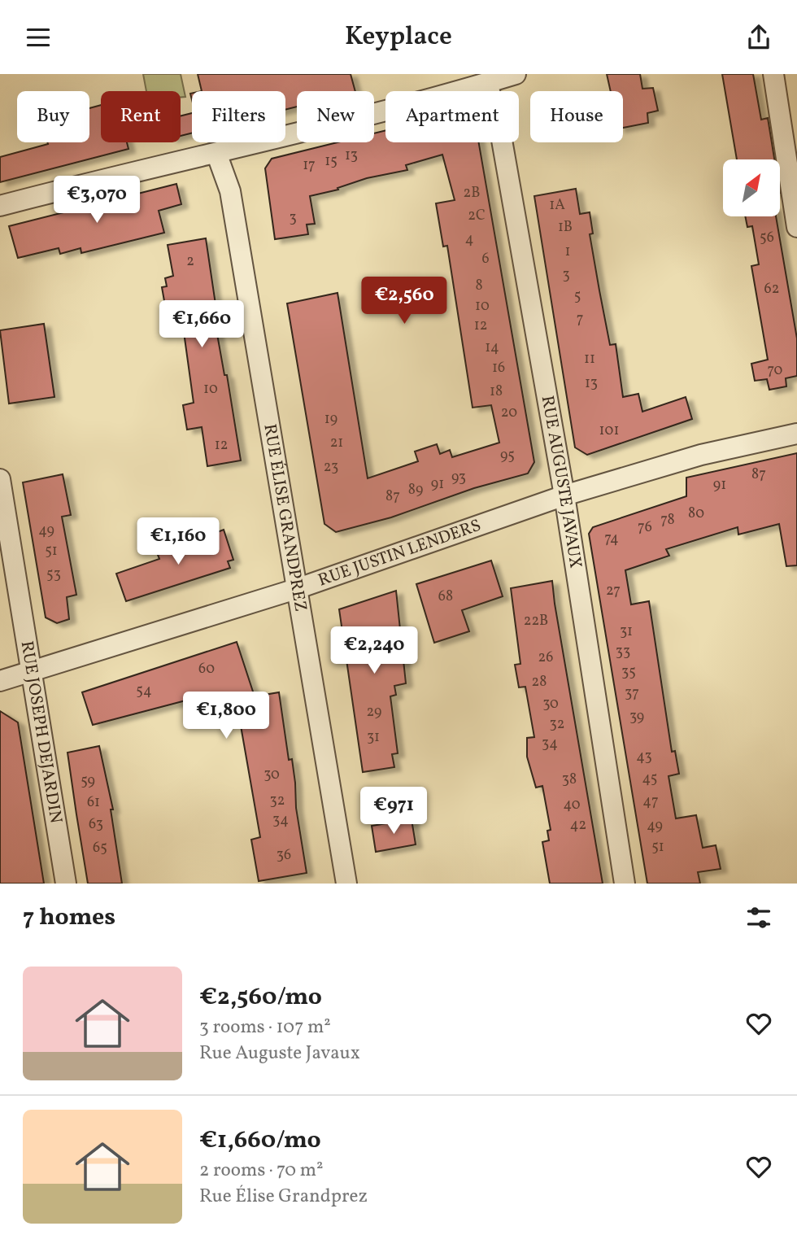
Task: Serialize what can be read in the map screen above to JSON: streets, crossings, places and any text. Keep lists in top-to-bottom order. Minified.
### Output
{"streets":{"street":["RUE AUGUSTE JAVAUX","RUE ÉLISE GRANDPREZ","RUE JUSTIN LENDERS","RUE JOSEPH DEJARDIN"]},"crossings":[["RUE AUGUSTE JAVAUX","RUE JUSTIN LENDERS"],["RUE ÉLISE GRANDPREZ","RUE JUSTIN LENDERS"],["RUE JUSTIN LENDERS","RUE JOSEPH DEJARDIN"]],"house_numbers":["13","15","17","2B","1A","2C","3","1B","56","4","1","6","2","3","8","62","5","10","7","12","14","11","16","70","13","10","18","20","19","101","21","12","95","23","87","93","91","91","89","87","80","78","76","49","74","51","53","27","68","22B","31","33","26","60","35","28","54","37","30","29","39","32","31","34","43","30","45","38","59","32","47","61","40","34","63","42","49","51","65","36"],"north":"top right","page":{"header":"Keyplace","chip":["Buy","Rent","Filters","New","Apartment","House"],"price":["€3,070","€2,560","€1,660","€1,160","€2,240","€1,800","€971"],"heading":"7 homes","list":[{"name":"€2,560/mo","note":"3 rooms · 107 m² · Rue Auguste Javaux"},{"name":"€1,660/mo","note":"2 rooms · 70 m² · Rue Élise Grandprez"}]}}
